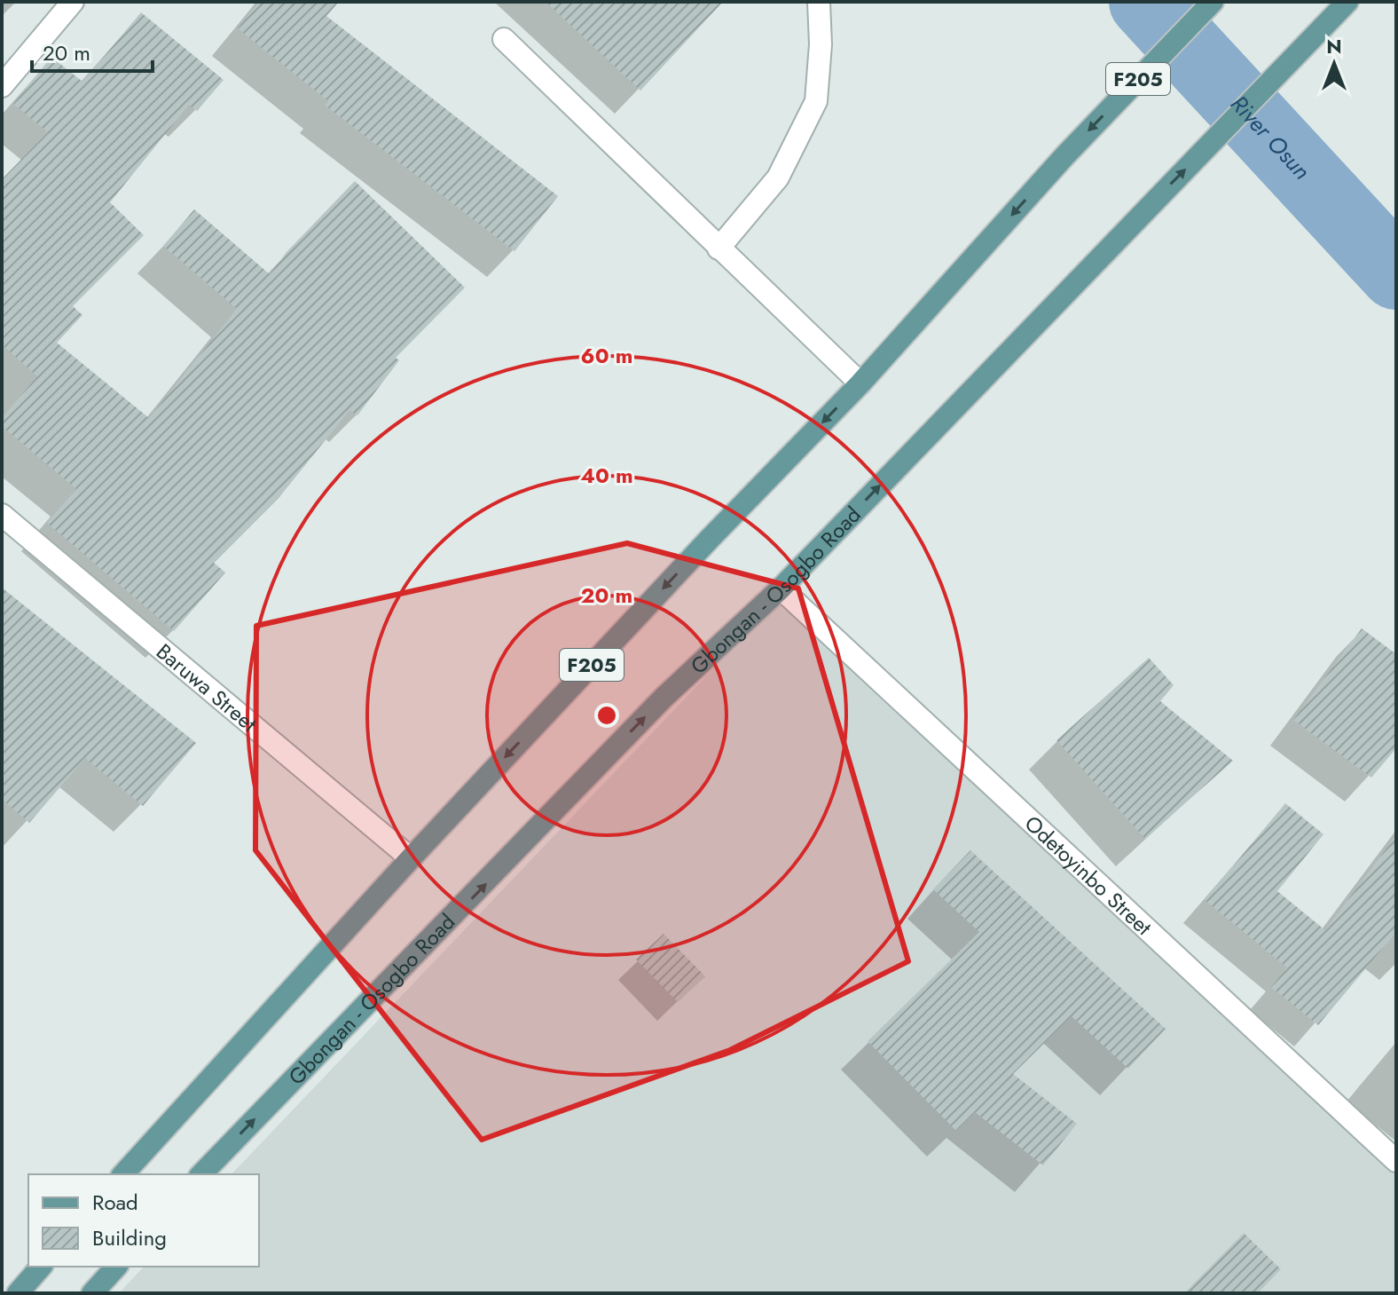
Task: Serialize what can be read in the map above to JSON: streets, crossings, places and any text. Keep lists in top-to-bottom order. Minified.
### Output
{"streets":{"main road":["F205","Gbongan - Osogbo Road"],"street":["Baruwa Street","Odetoyinbo Street"]},"crossings":[["F205","Baruwa Street"],["Gbongan - Osogbo Road","Odetoyinbo Street"]],"water":["River Osun"],"legend":["Road","Building"],"scale_bar":"20 m","north":"top","rings":["60 m","40 m","20 m"]}
